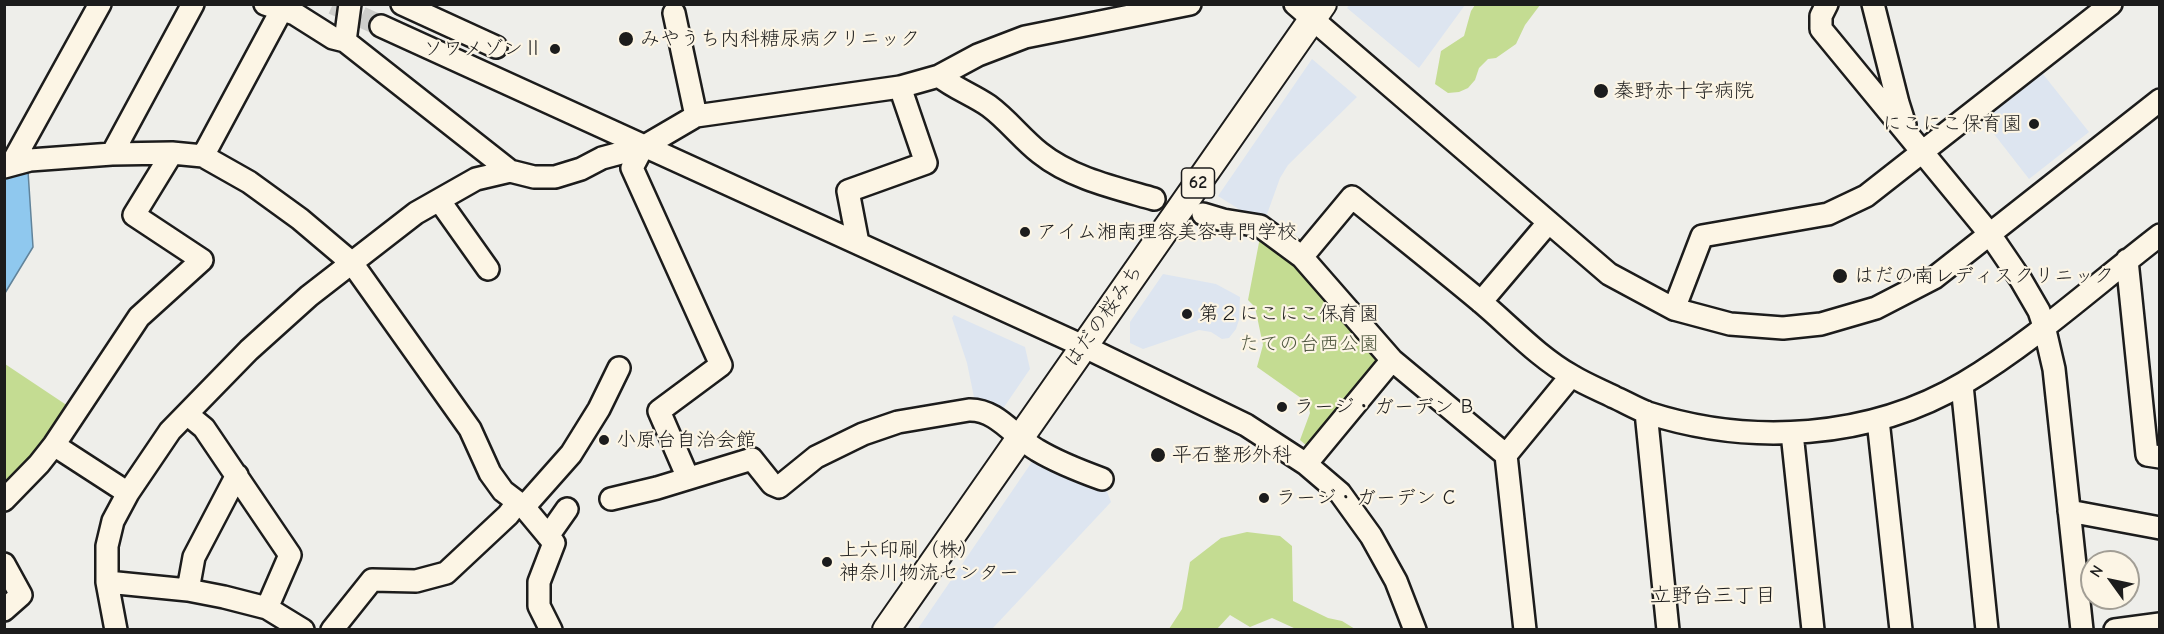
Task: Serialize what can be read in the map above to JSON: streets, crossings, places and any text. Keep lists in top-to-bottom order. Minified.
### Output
{"streets":{"main road":["62","はだの桜みち"]},"districts":["立野台三丁目"],"parks":["たての台西公園"],"places":["みやうち内科糖尿病クリニック","ソワメゾンⅡ","秦野赤十字病院","にこにこ保育園","アイム湘南理容美容専門学校","はだの南レディスクリニック","第２にこにこ保育園","ラージ・ガーデン B","小原台自治会館","平石整形外科","ラージ・ガーデン C","上六印刷（株） 神奈川物流センター"],"north":"top left"}
